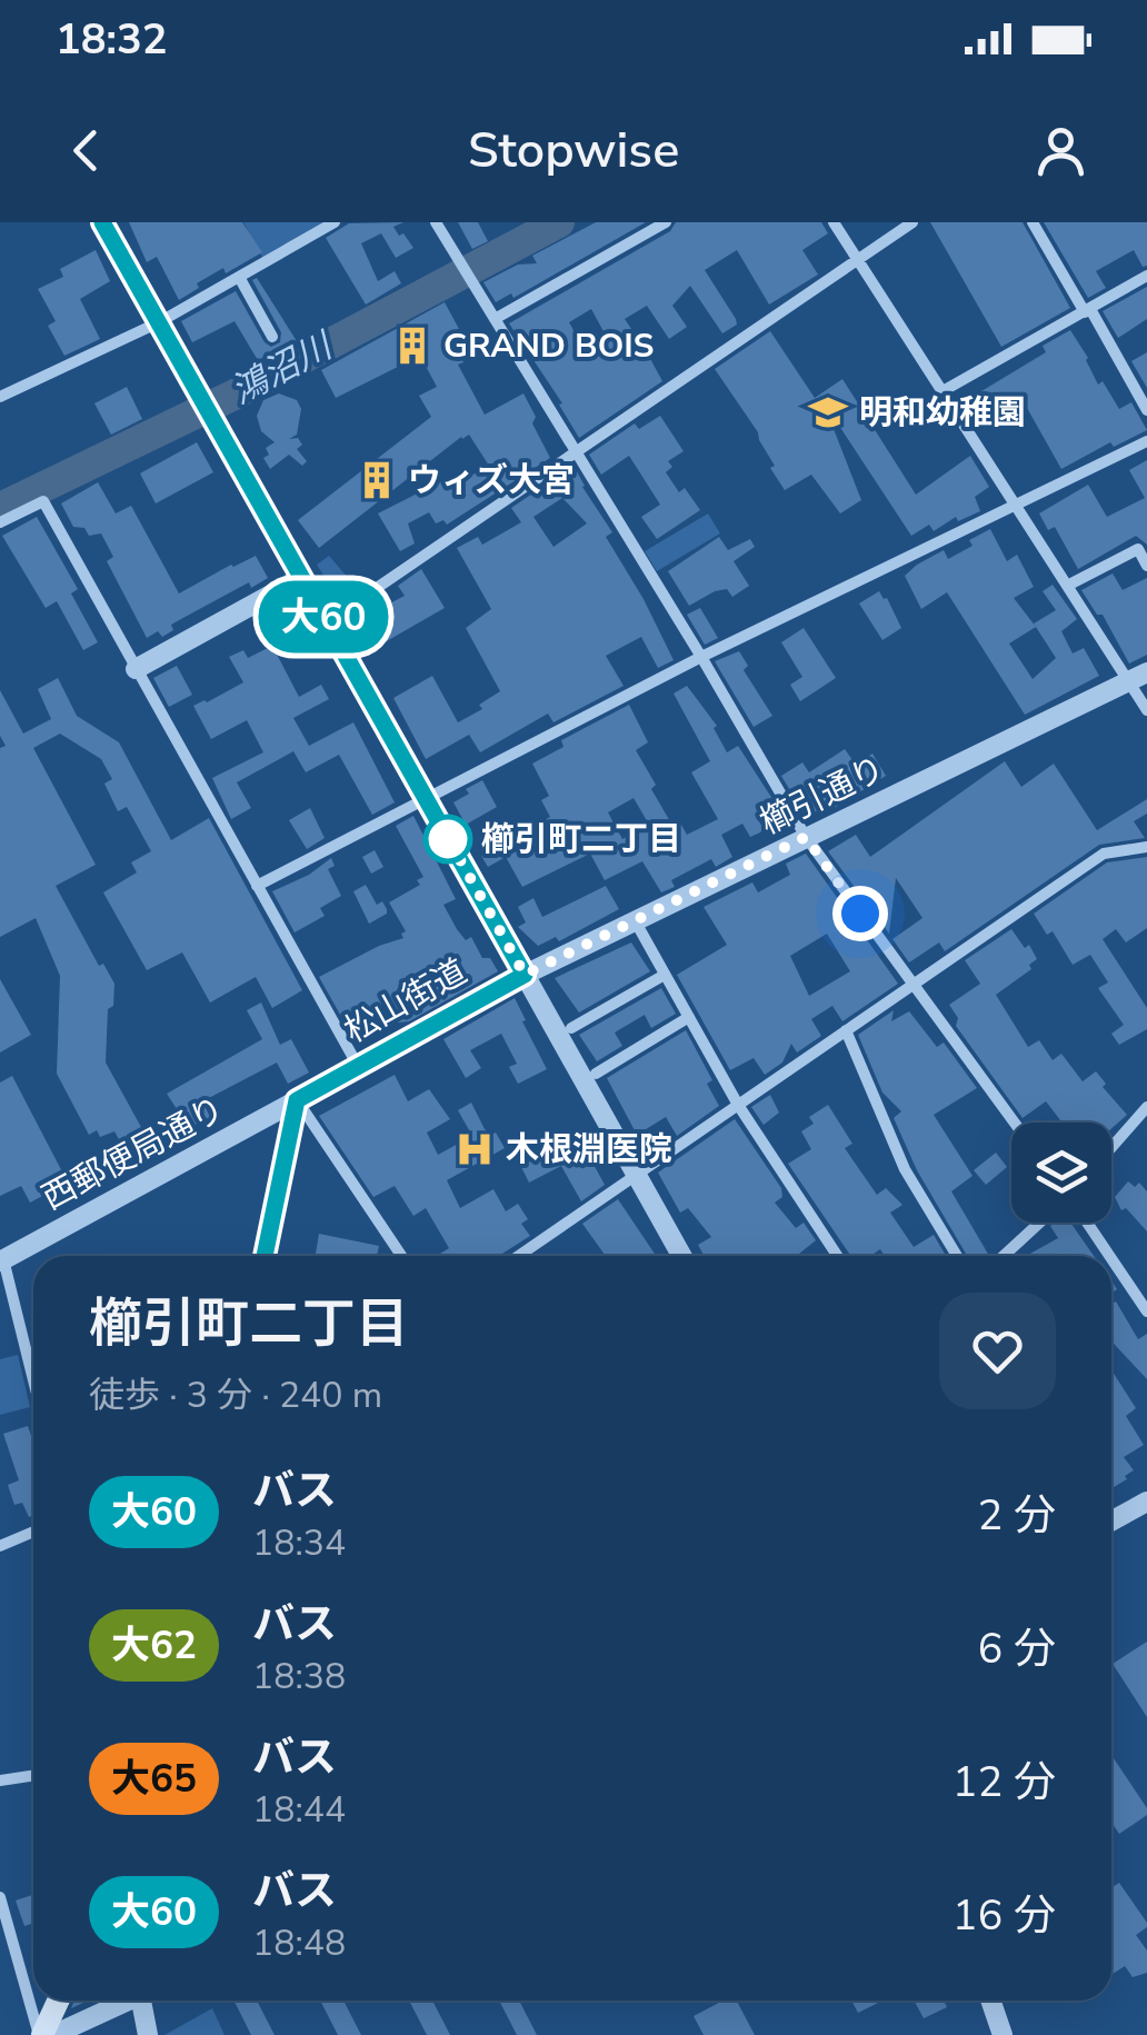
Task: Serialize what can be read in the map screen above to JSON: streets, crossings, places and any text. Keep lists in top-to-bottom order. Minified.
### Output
{"streets":{"main road":["松山街道"],"street":["櫛引通り","西郵便局通り"]},"crossings":[["櫛引通り","松山街道"],["松山街道","西郵便局通り"]],"water":["鴻沼川"],"places":{"building":["GRAND BOIS","ウィズ大宮"],"school or university":["明和幼稚園"],"other":["櫛引町二丁目"],"hospital":["木根淵医院"]},"lines":["bus line 大60"],"page":{"status":"18:32","header":"Stopwise","on_map":"大60","heading":["櫛引町二丁目","徒歩 · 3 分 · 240 m"],"list":[{"mark":"大60","name":"バス","note":"18:34","value":"2 分"},{"mark":"大62","name":"バス","note":"18:38","value":"6 分"},{"mark":"大65","name":"バス","note":"18:44","value":"12 分"},{"mark":"大60","name":"バス","note":"18:48","value":"16 分"}]}}
